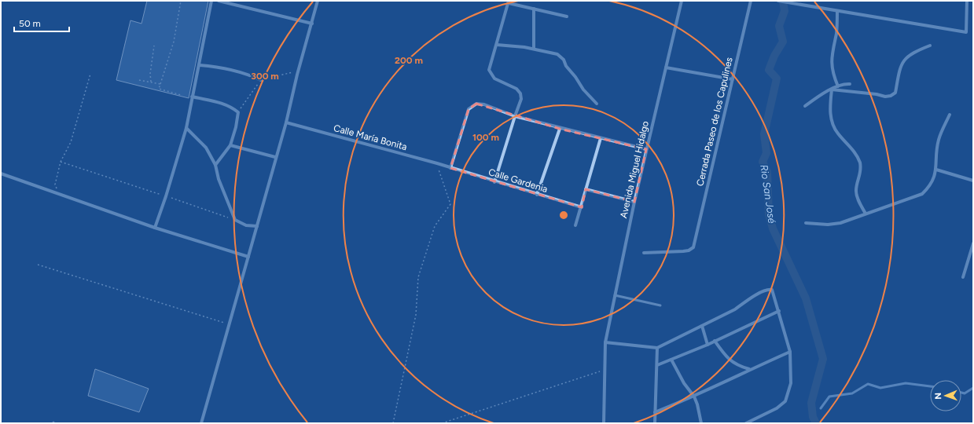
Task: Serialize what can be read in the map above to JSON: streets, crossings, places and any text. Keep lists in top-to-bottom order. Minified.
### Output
{"streets":{"street":["Cerrada Paseo de los Capulines","Calle María Bonita","Avenida Miguel Hidalgo","Calle Gardenia"]},"crossings":[["Calle María Bonita","Calle Gardenia"]],"water":["Rio San José"],"scale_bar":"50 m","north":"left","rings":["200 m","300 m","100 m"]}
